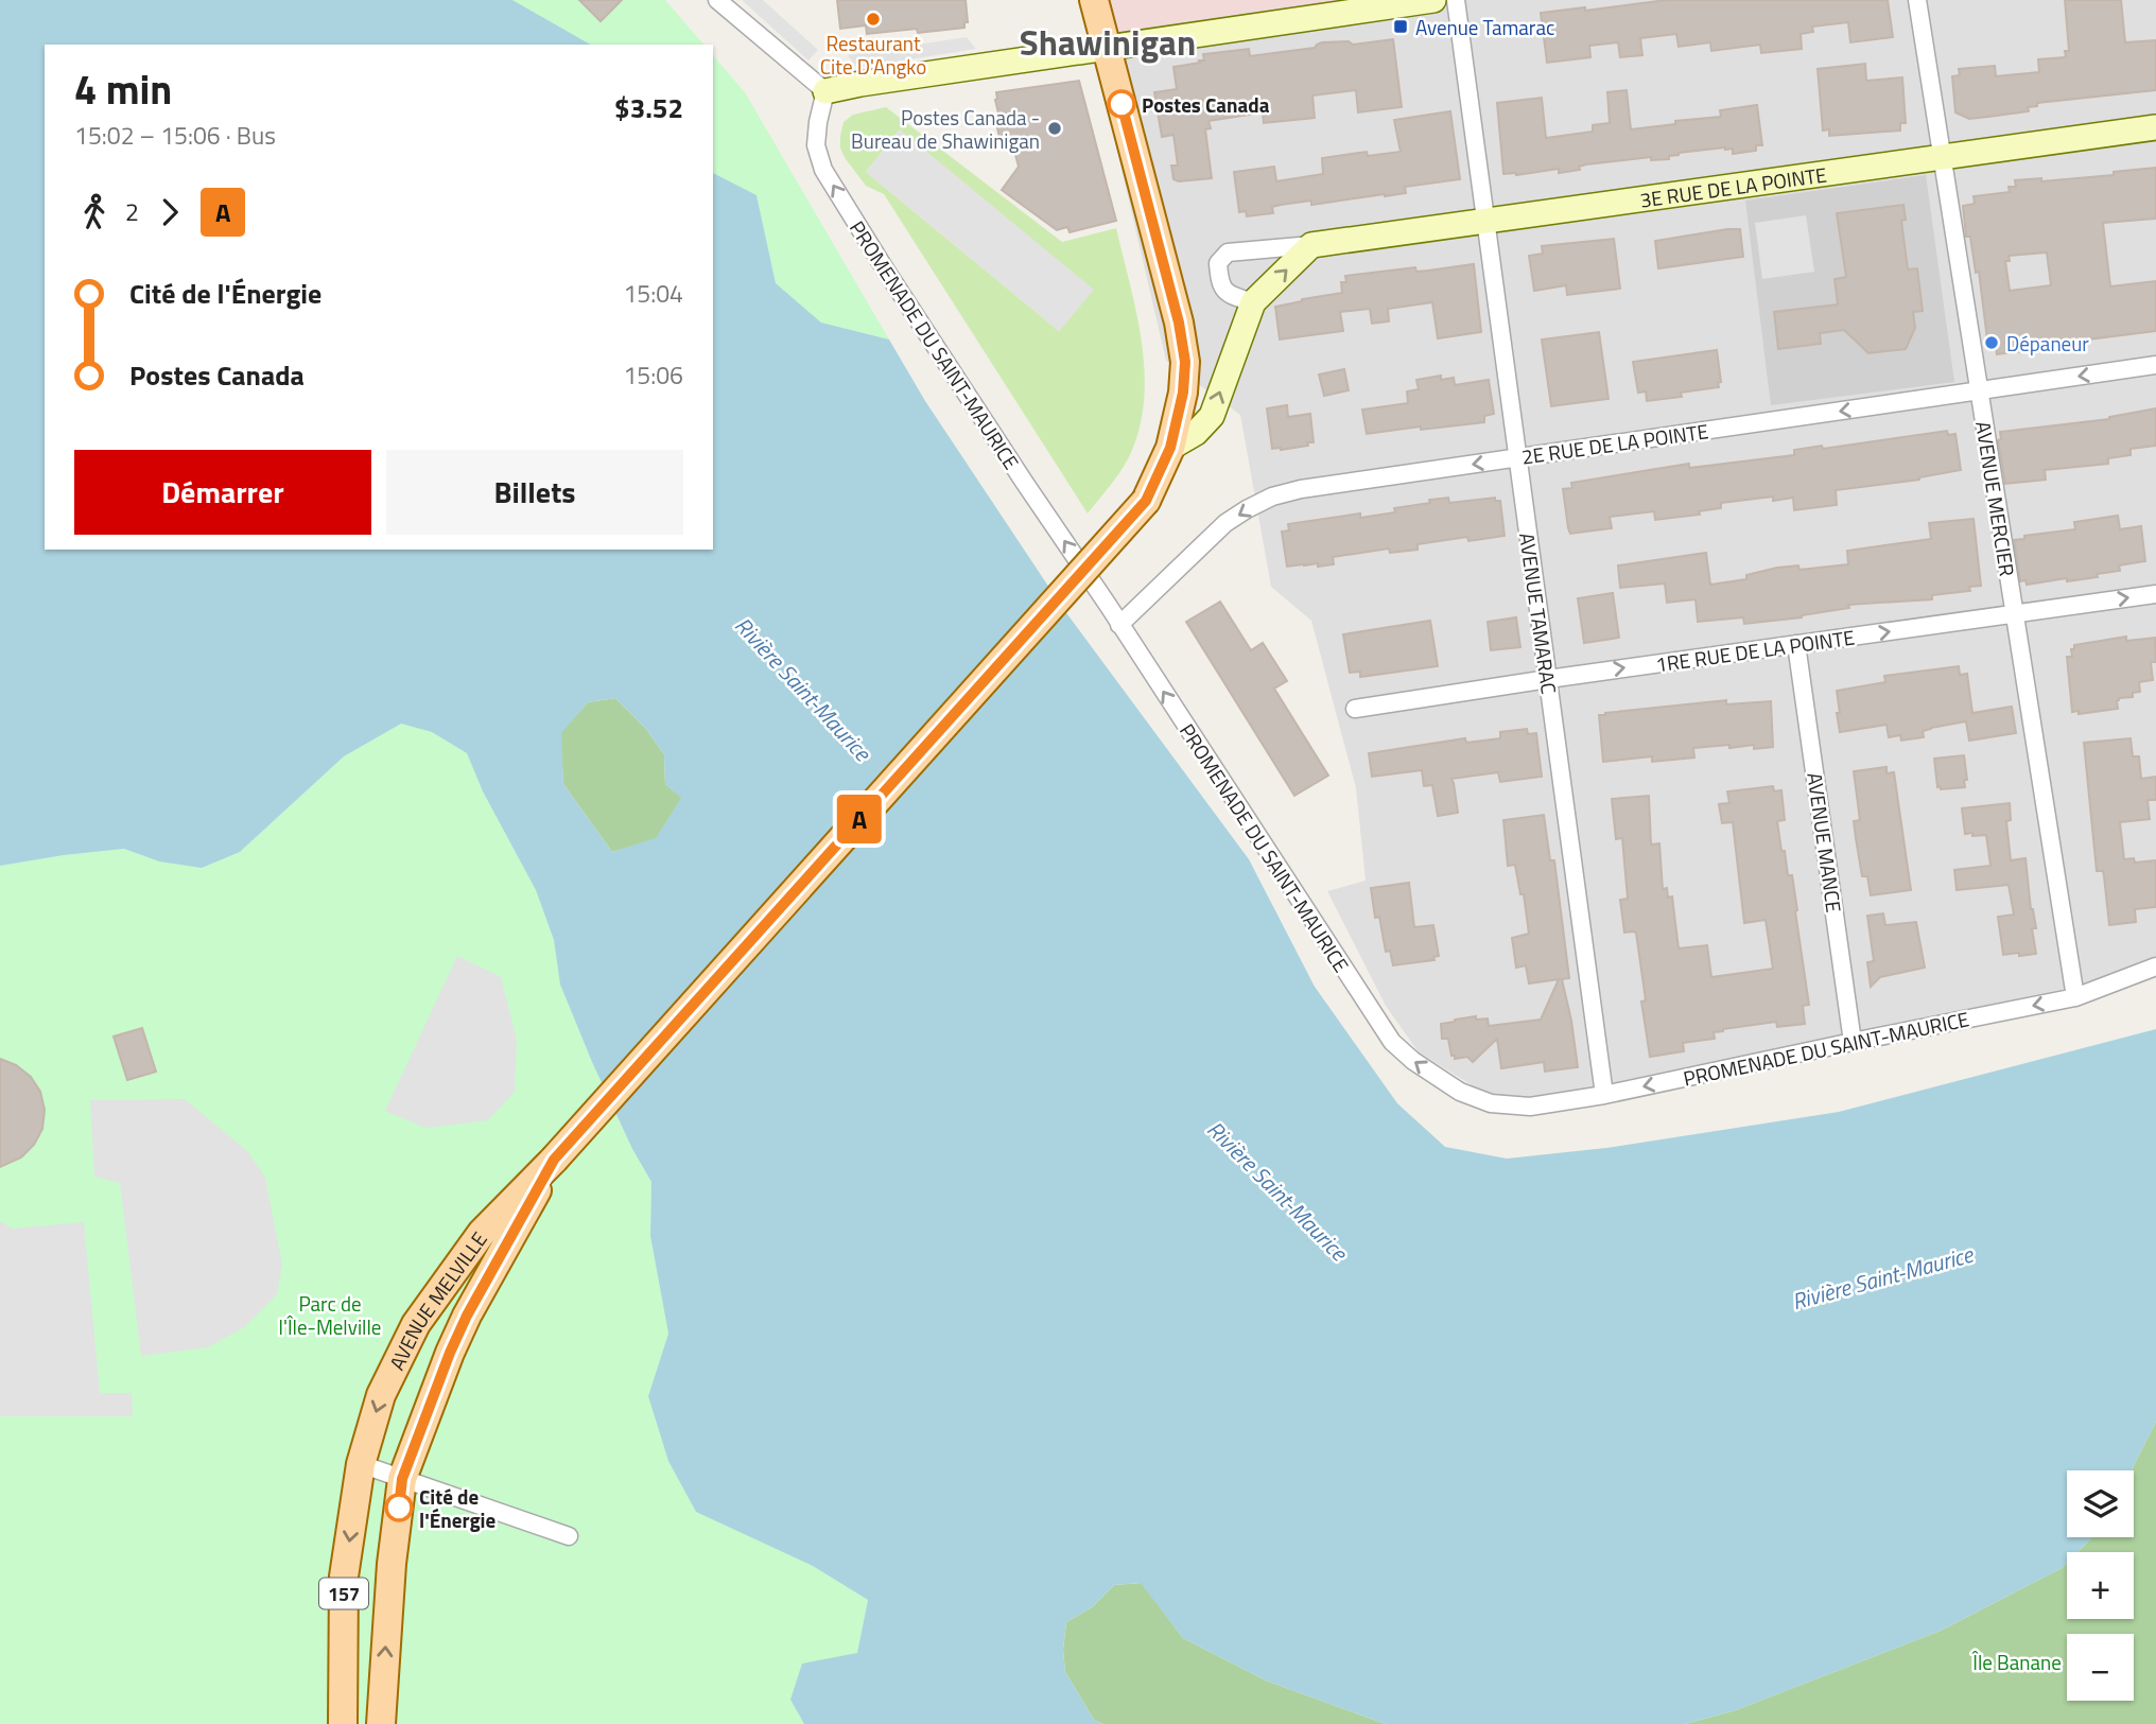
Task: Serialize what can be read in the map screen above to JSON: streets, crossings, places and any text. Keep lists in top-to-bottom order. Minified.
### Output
{"streets":{"main road":["AVENUE MELVILLE","157"],"street":["3E RUE DE LA POINTE","PROMENADE DU SAINT-MAURICE","2E RUE DE LA POINTE","AVENUE MERCIER","AVENUE TAMARAC","1RE RUE DE LA POINTE","AVENUE MANCE"]},"crossings":[["3E RUE DE LA POINTE","AVENUE MERCIER"],["3E RUE DE LA POINTE","AVENUE TAMARAC"],["PROMENADE DU SAINT-MAURICE","2E RUE DE LA POINTE"],["PROMENADE DU SAINT-MAURICE","AVENUE MERCIER"],["PROMENADE DU SAINT-MAURICE","AVENUE TAMARAC"],["PROMENADE DU SAINT-MAURICE","AVENUE MANCE"],["2E RUE DE LA POINTE","AVENUE MERCIER"],["2E RUE DE LA POINTE","AVENUE TAMARAC"],["AVENUE MERCIER","1RE RUE DE LA POINTE"],["AVENUE TAMARAC","1RE RUE DE LA POINTE"],["1RE RUE DE LA POINTE","AVENUE MANCE"],["AVENUE MELVILLE","157"]],"one_way":["PROMENADE DU SAINT-MAURICE","2E RUE DE LA POINTE","1RE RUE DE LA POINTE"],"districts":["Shawinigan"],"water":["Rivière Saint-Maurice"],"parks":["Parc de l'Île-Melville","Île Banane"],"places":{"other":["Restaurant Cite D'Angko","Postes Canada","Postes Canada - Bureau de Shawinigan","Dépaneur","Cité de l'Énergie"],"transit":["Avenue Tamarac"]},"lines":["bus line A"],"page":{"on_map":"A","heading":["4 min","15:02 – 15:06 · Bus","$3.52"],"legs":["2","A"],"list":[{"name":"Cité de l'Énergie","value":"15:04"},{"name":"Postes Canada","value":"15:06"}],"buttons":["Démarrer","Billets"],"map_buttons":["+","−"]}}
